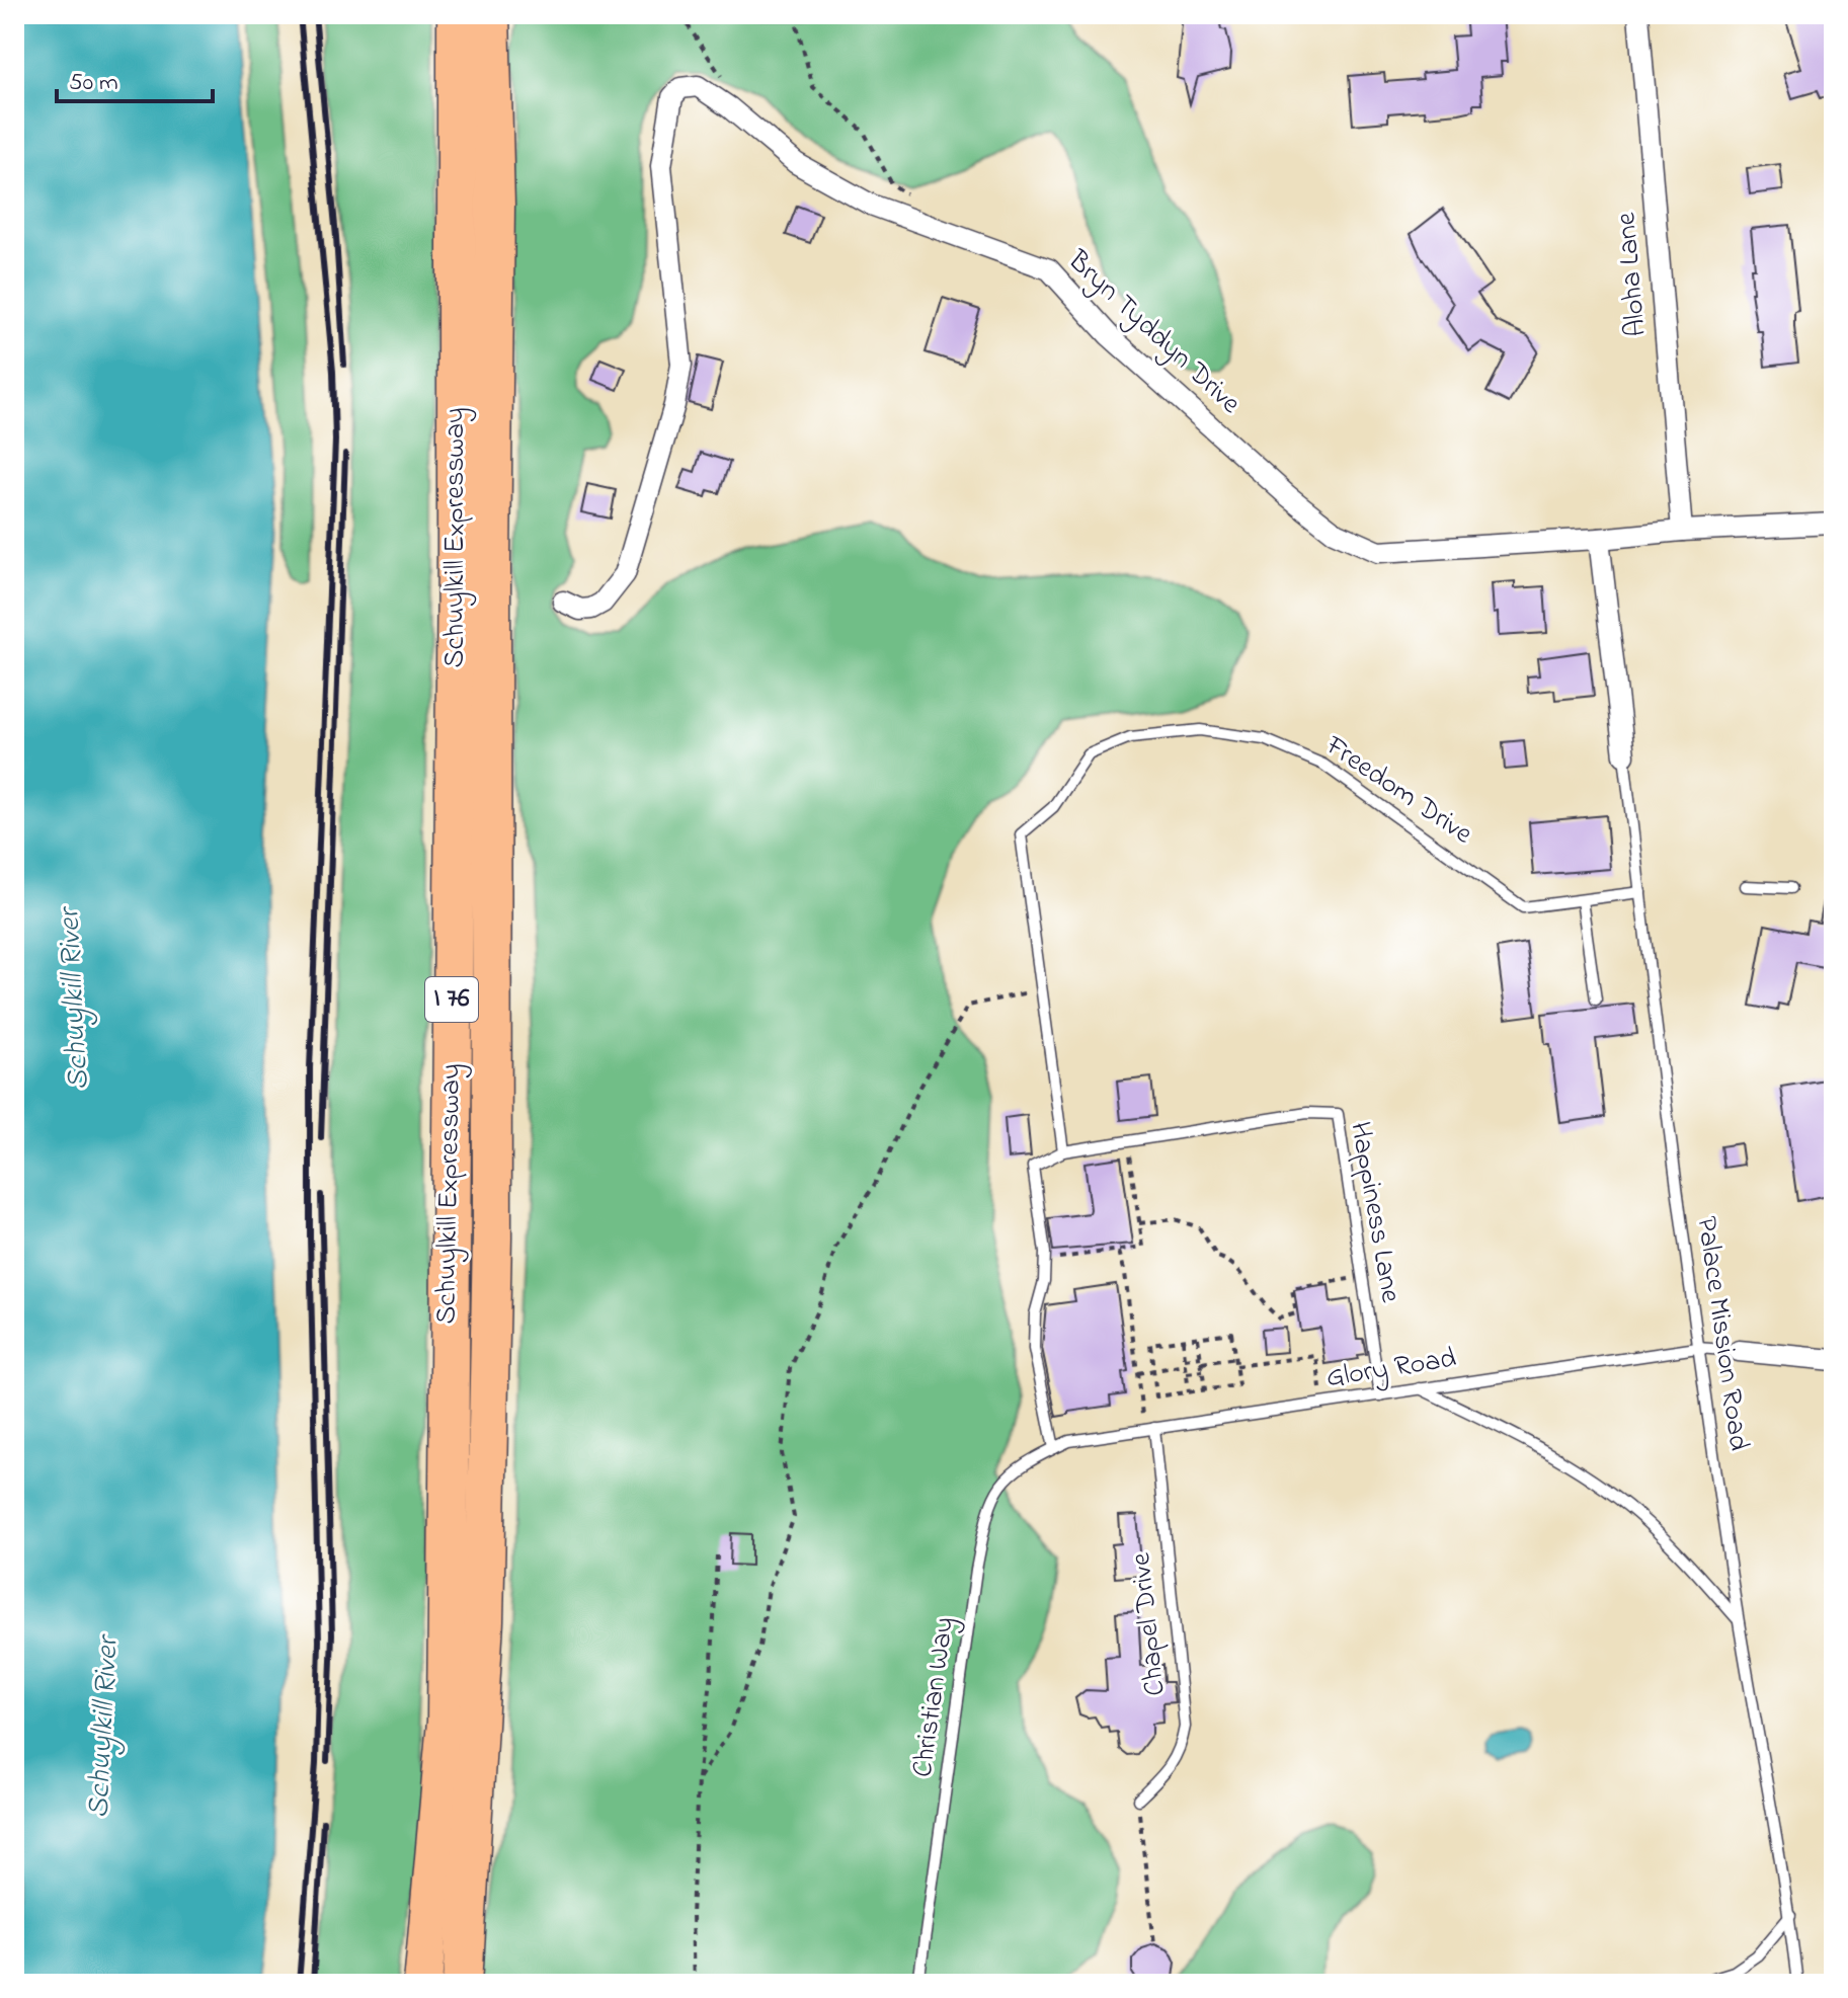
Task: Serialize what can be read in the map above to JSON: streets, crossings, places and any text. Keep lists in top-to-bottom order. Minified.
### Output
{"streets":{"highway":["Schuylkill Expressway","I 76"],"street":["Aloha Lane","Bryn Tyddyn Drive"],"lane":["Freedom Drive","Happiness Lane","Palace Mission Road","Glory Road","Chapel Drive","Christian Way"]},"crossings":[["Aloha Lane","Bryn Tyddyn Drive"],["Freedom Drive","Palace Mission Road"],["Happiness Lane","Glory Road"],["Palace Mission Road","Glory Road"],["Glory Road","Chapel Drive"],["Glory Road","Christian Way"]],"water":["Schuylkill River"],"scale_bar":"50 m"}
